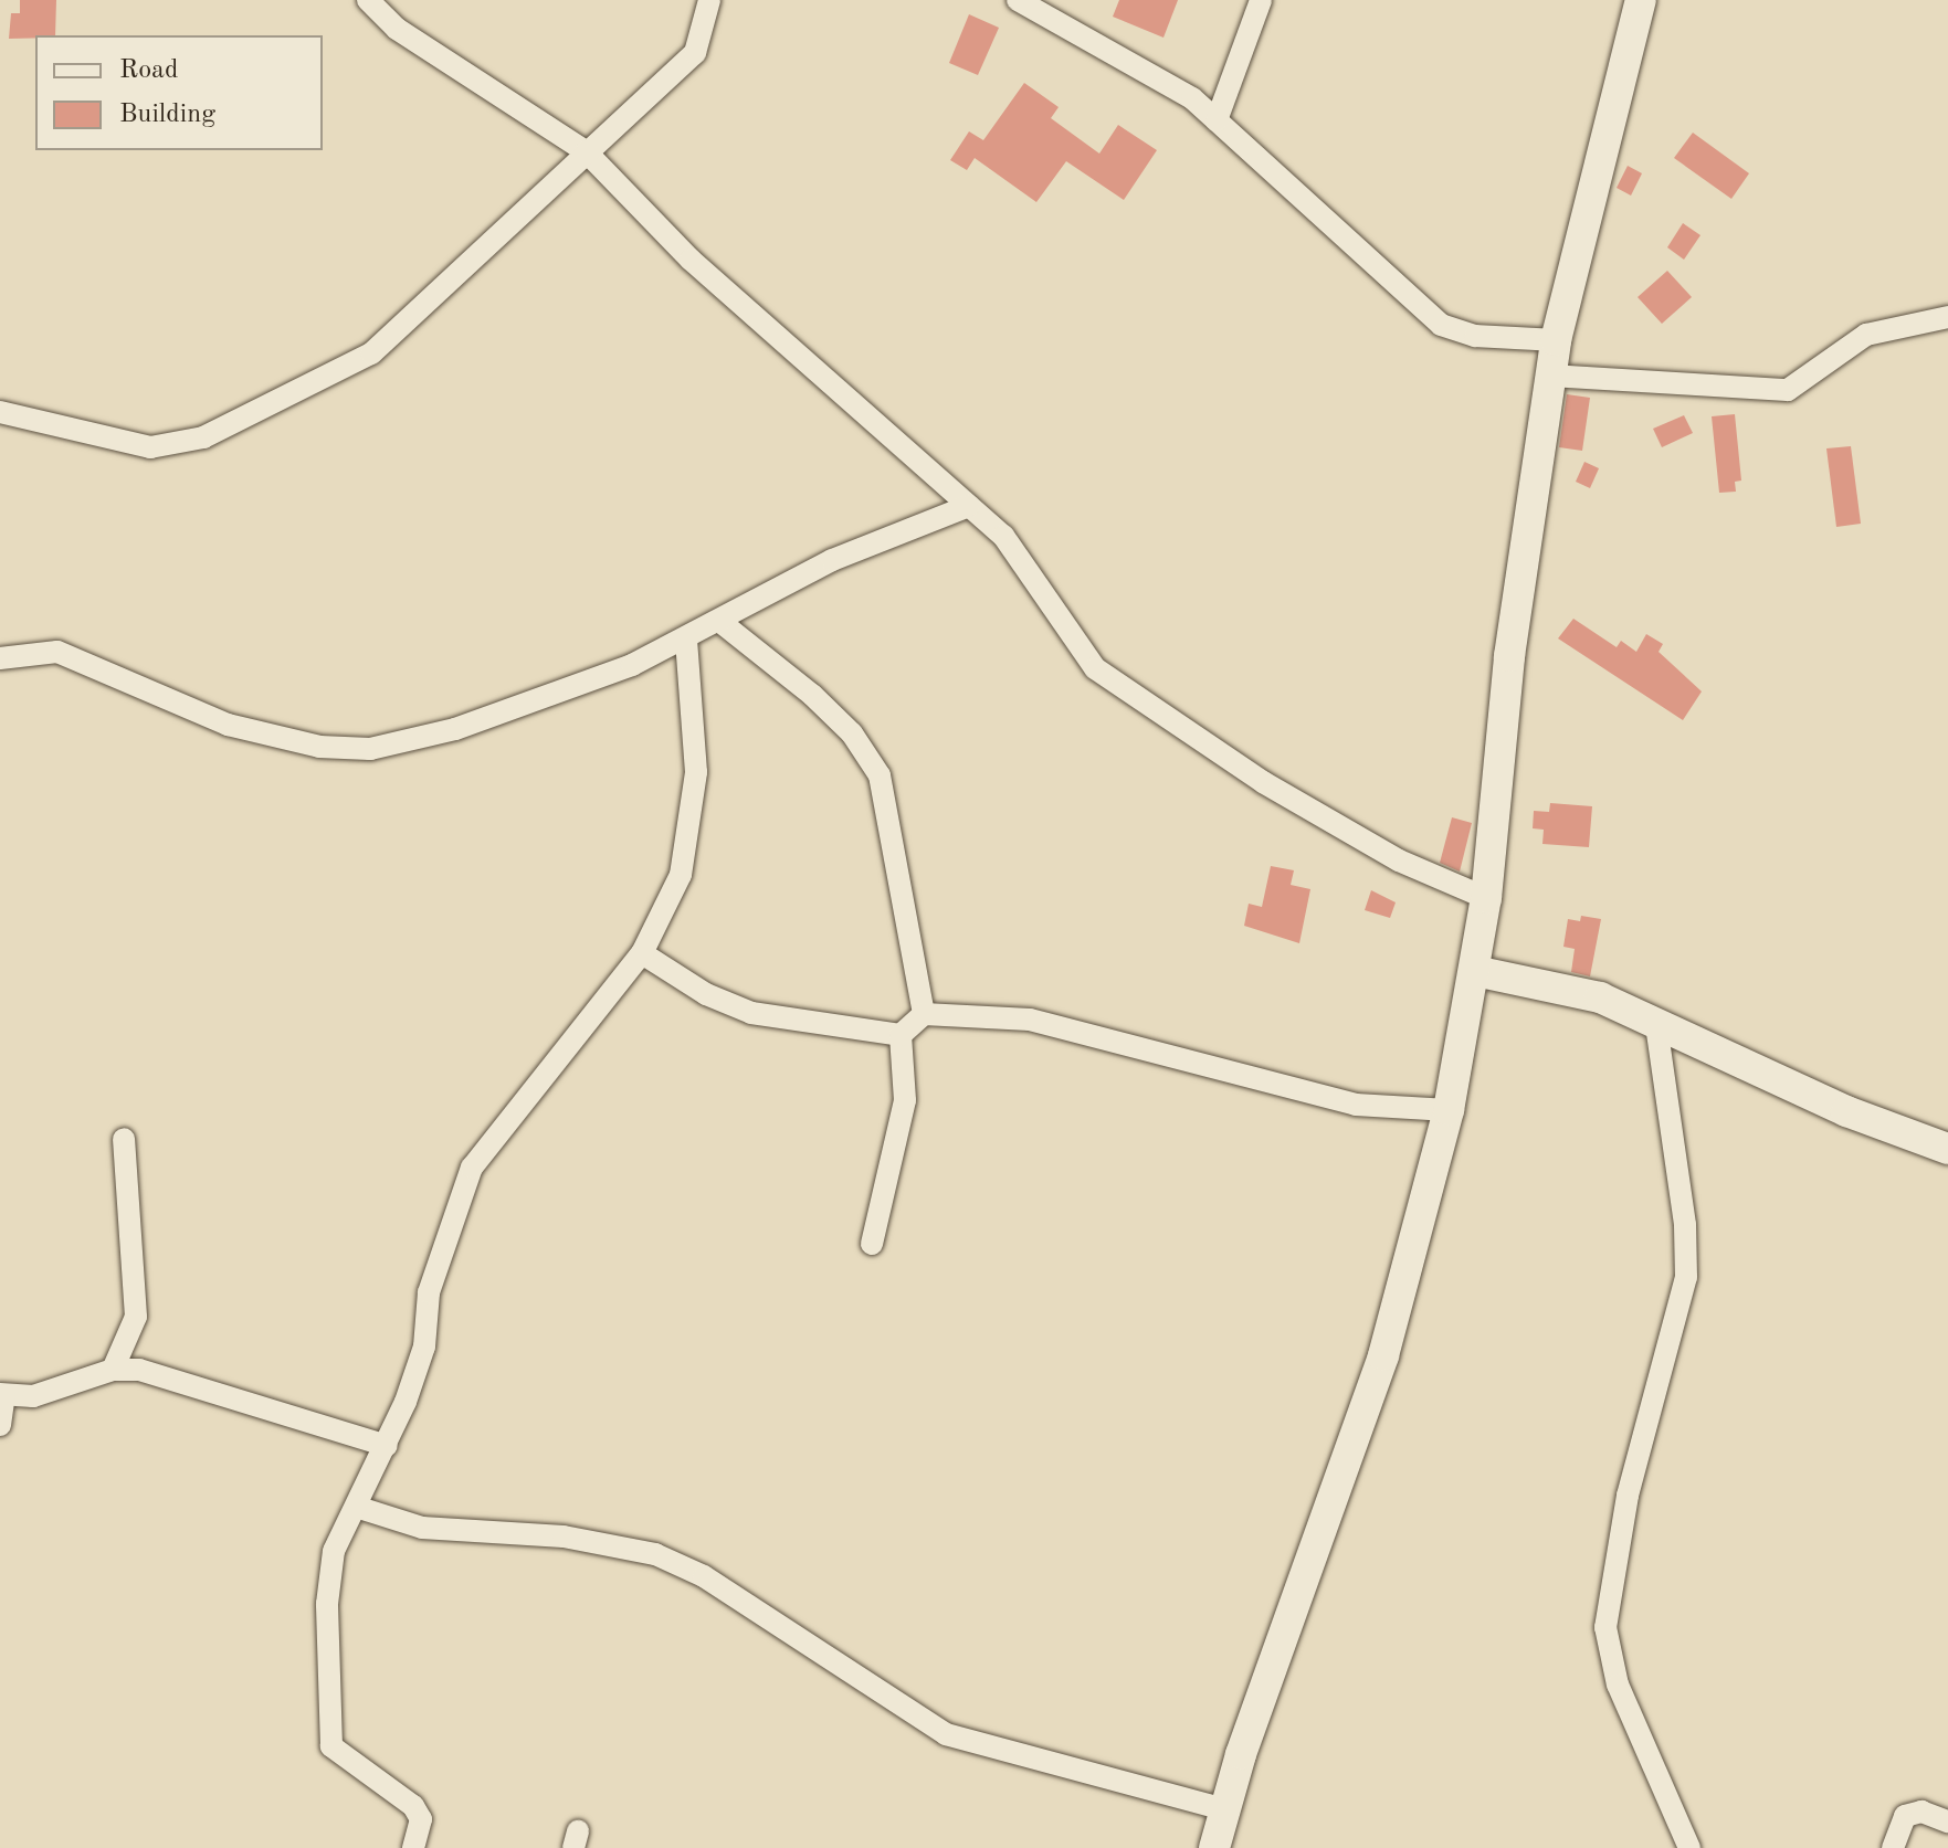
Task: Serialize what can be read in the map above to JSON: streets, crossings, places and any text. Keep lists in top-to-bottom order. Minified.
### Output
{"legend":["Road","Building"]}
